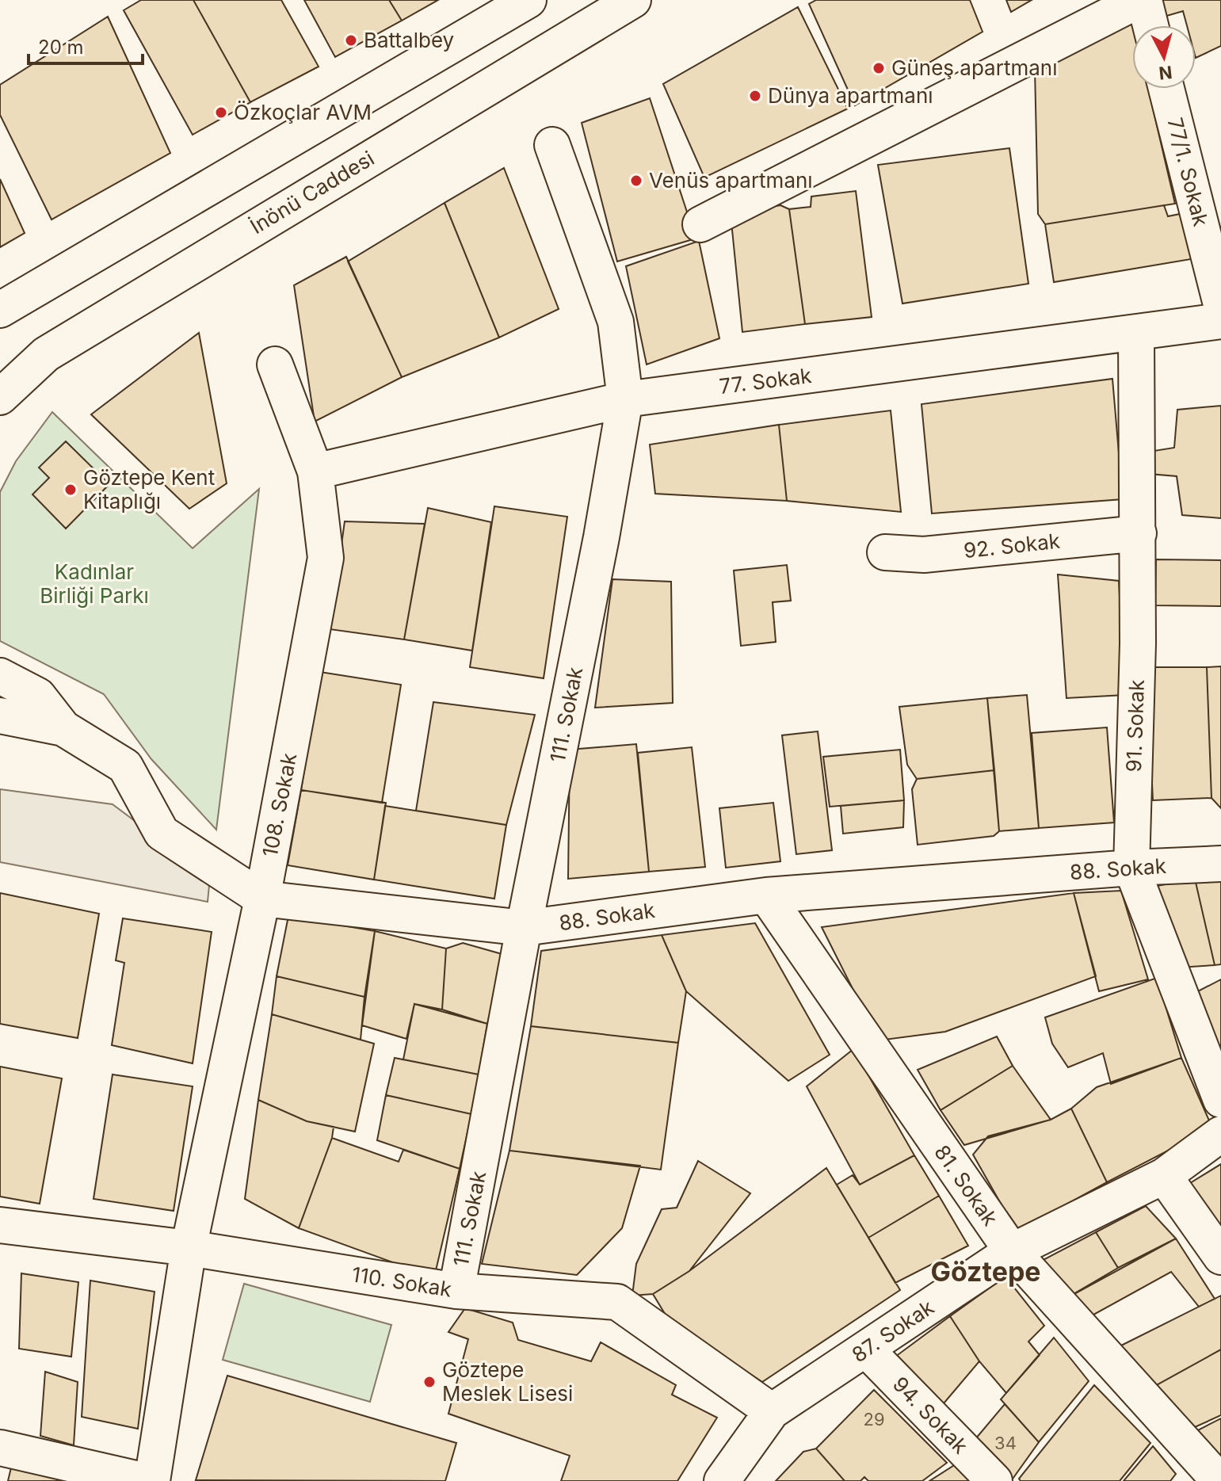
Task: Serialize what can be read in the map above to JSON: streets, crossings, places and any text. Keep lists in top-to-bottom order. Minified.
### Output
{"streets":{"street":["77/1. Sokak","İnönü Caddesi","77. Sokak","92. Sokak","111. Sokak","91. Sokak","108. Sokak","88. Sokak","81. Sokak","110. Sokak","87. Sokak","94. Sokak"]},"crossings":[["77. Sokak","111. Sokak"],["77. Sokak","91. Sokak"],["77. Sokak","108. Sokak"],["92. Sokak","91. Sokak"],["111. Sokak","88. Sokak"],["111. Sokak","110. Sokak"],["91. Sokak","88. Sokak"],["108. Sokak","88. Sokak"],["108. Sokak","110. Sokak"],["88. Sokak","81. Sokak"],["81. Sokak","87. Sokak"],["110. Sokak","87. Sokak"],["87. Sokak","94. Sokak"]],"districts":["Göztepe"],"parks":["Kadınlar Birliği Parkı"],"places":["Battalbey","Güneş apartmanı","Dünya apartmanı","Özkoçlar AVM","Venüs apartmanı","Göztepe Kent Kitaplığı","Göztepe Meslek Lisesi"],"house_numbers":["29","34"],"scale_bar":"20 m","north":"bottom"}
